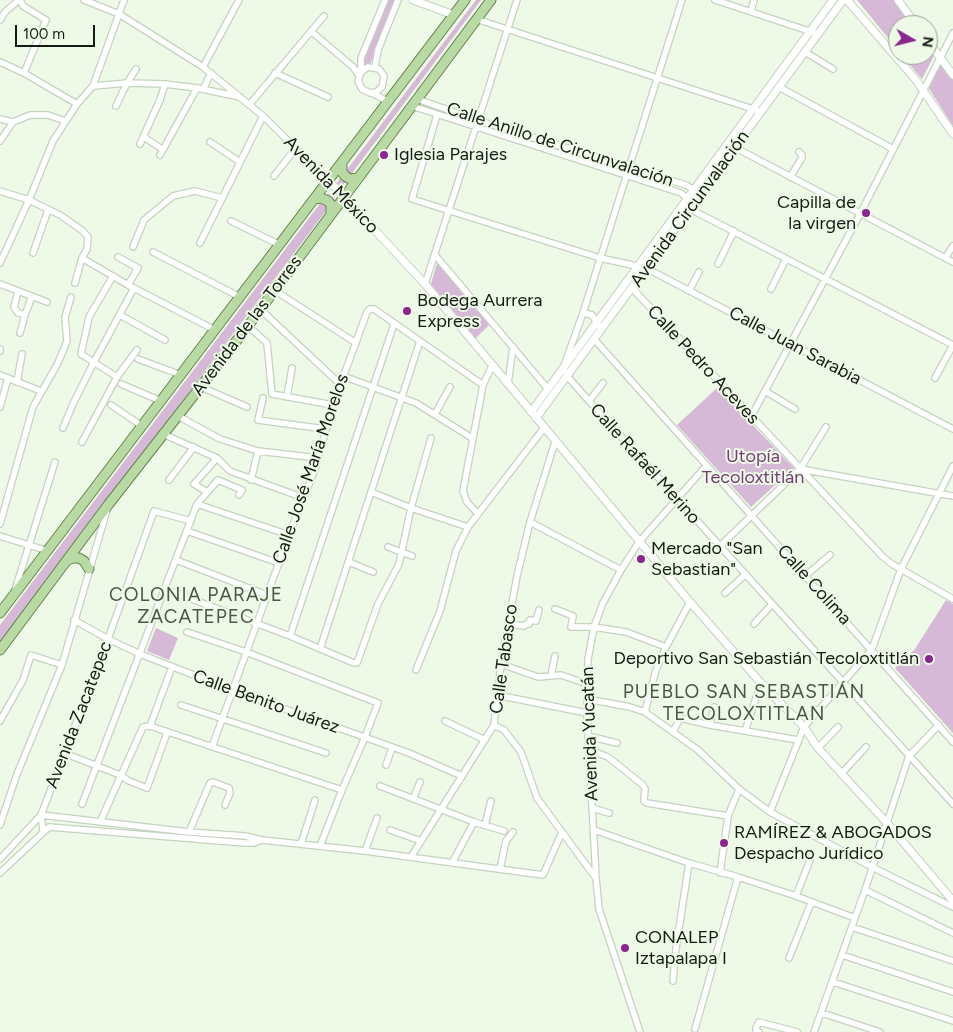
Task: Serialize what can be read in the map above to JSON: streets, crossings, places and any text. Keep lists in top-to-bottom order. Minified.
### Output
{"streets":{"main road":["Avenida de las Torres"],"street":["Calle Anillo de Circunvalación","Avenida México","Avenida Circunvalación","Calle Juan Sarabia","Calle Pedro Aceves","Calle Rafaél Merino","Calle José María Morelos","Calle Colima","Calle Tabasco","Calle Benito Juárez","Avenida Zacatepec","Avenida Yucatán"]},"crossings":[["Calle Anillo de Circunvalación","Avenida Circunvalación"],["Calle Anillo de Circunvalación","Avenida de las Torres"],["Calle Anillo de Circunvalación","Calle Juan Sarabia"],["Avenida México","Avenida Circunvalación"],["Avenida México","Avenida de las Torres"],["Avenida México","Calle Tabasco"],["Avenida México","Avenida Yucatán"],["Avenida Circunvalación","Calle Juan Sarabia"],["Avenida Circunvalación","Calle Pedro Aceves"],["Avenida Circunvalación","Calle Rafaél Merino"],["Avenida Circunvalación","Calle Colima"],["Calle Rafaél Merino","Avenida Yucatán"],["Calle José María Morelos","Calle Benito Juárez"],["Calle Colima","Avenida Yucatán"],["Calle Tabasco","Avenida Yucatán"],["Calle Benito Juárez","Avenida Zacatepec"]],"districts":["COLONIA PARAJE ZACATEPEC","PUEBLO SAN SEBASTIÁN TECOLOXTITLAN"],"parks":["Utopía Tecoloxtitlán"],"places":["Iglesia Parajes","Capilla de la virgen","Bodega Aurrera Express","Mercado \"San Sebastian\"","Deportivo San Sebastián Tecoloxtitlán","RAMÍREZ & ABOGADOS Despacho Jurídico","CONALEP Iztapalapa I"],"scale_bar":"100 m","north":"right"}
